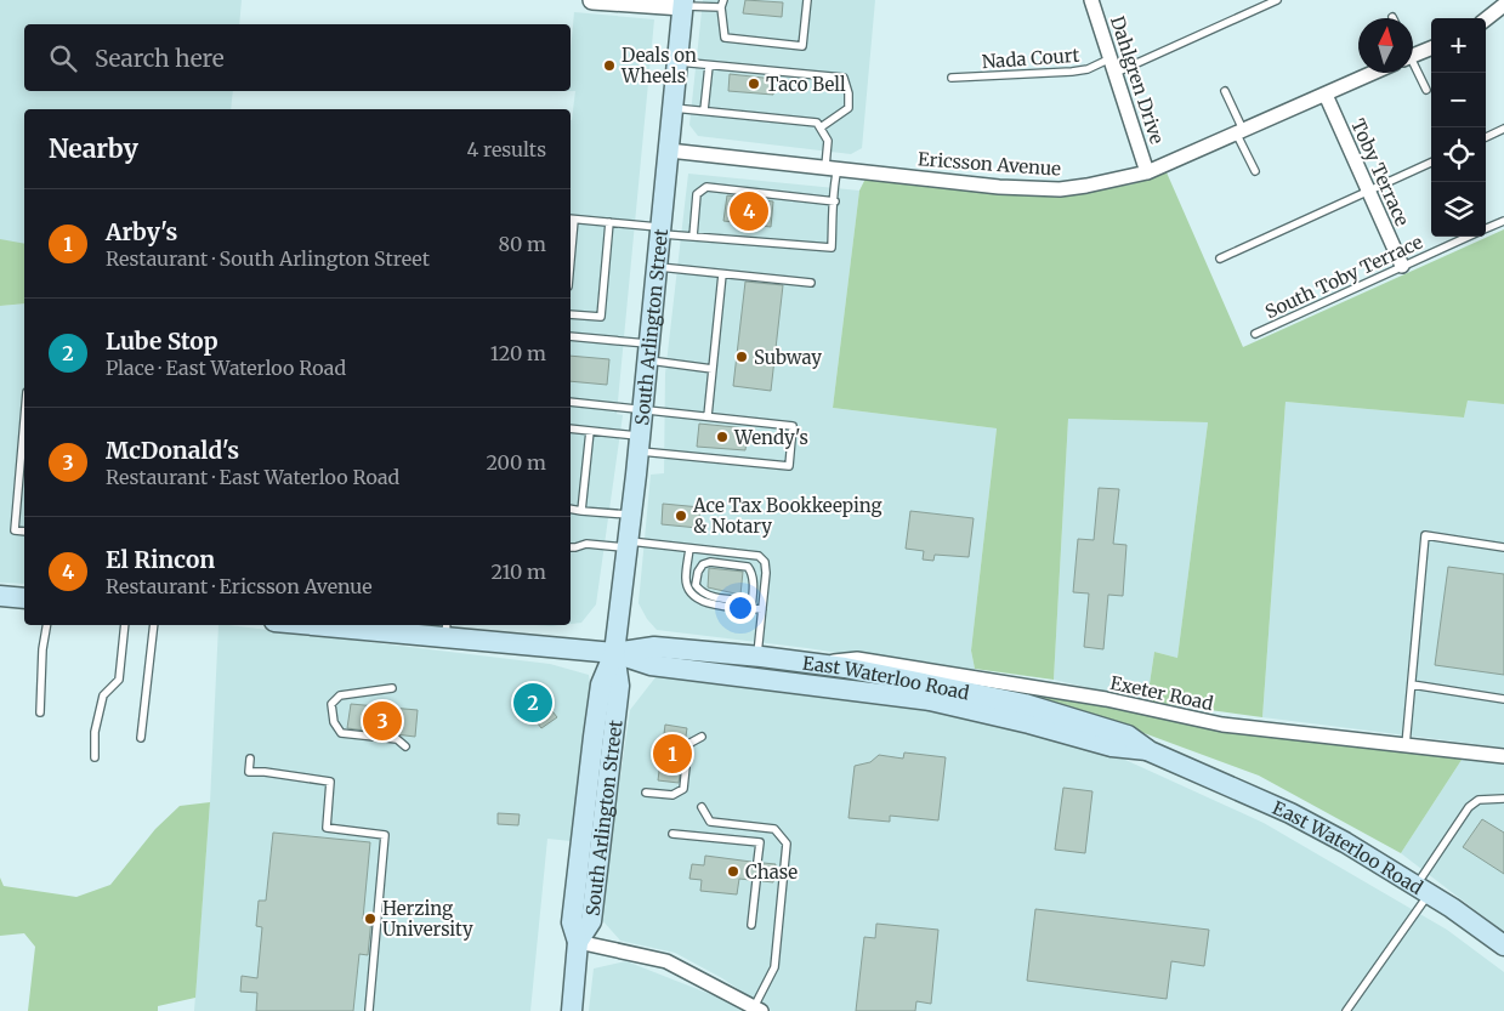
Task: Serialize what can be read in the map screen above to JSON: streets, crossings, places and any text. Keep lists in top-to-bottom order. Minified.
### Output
{"streets":{"main road":["South Arlington Street","East Waterloo Road"],"street":["Dahlgren Drive","Ericsson Avenue","Toby Terrace","Exeter Road"],"lane":["Nada Court","South Toby Terrace"]},"crossings":[["Nada Court","Dahlgren Drive"],["Dahlgren Drive","Ericsson Avenue"],["Ericsson Avenue","Toby Terrace"],["Ericsson Avenue","South Arlington Street"],["Toby Terrace","South Toby Terrace"],["South Arlington Street","East Waterloo Road"],["East Waterloo Road","Exeter Road"]],"places":["Deals on Wheels","Taco Bell","Subway","Wendy's","Ace Tax Bookkeeping & Notary","Chase","Herzing University"],"north":"top","page":{"map_buttons":["+","−"],"search":"Search here","heading":["Nearby","4 results"],"list":[{"mark":"1","name":"Arby's","note":"Restaurant · South Arlington Street","value":"80 m"},{"mark":"2","name":"Lube Stop","note":"Place · East Waterloo Road","value":"120 m"},{"mark":"3","name":"McDonald's","note":"Restaurant · East Waterloo Road","value":"200 m"},{"mark":"4","name":"El Rincon","note":"Restaurant · Ericsson Avenue","value":"210 m"}],"pins":["4","2","3","1"]}}
